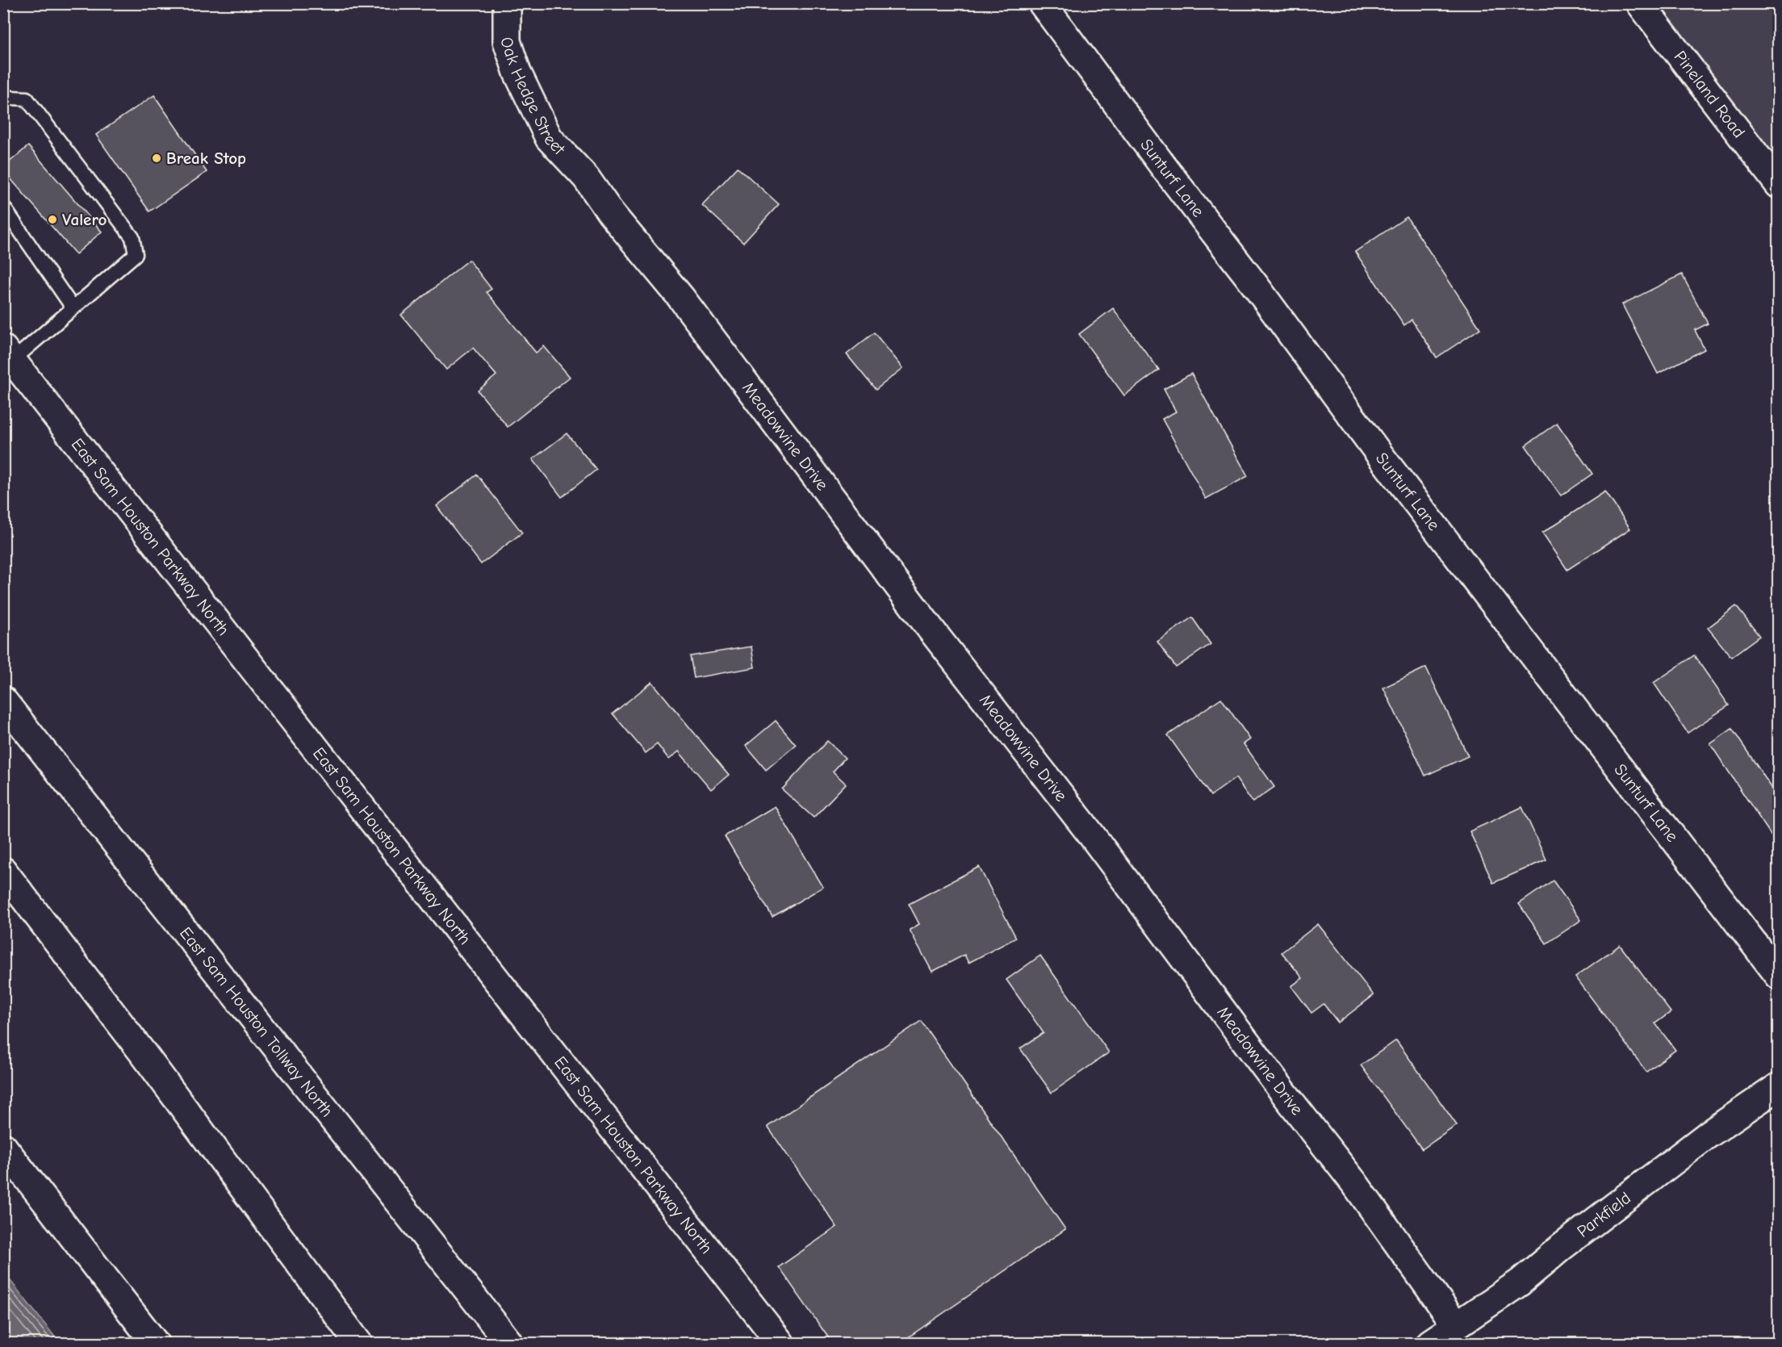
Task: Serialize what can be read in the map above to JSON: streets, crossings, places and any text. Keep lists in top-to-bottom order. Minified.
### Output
{"streets":{"main road":["Oak Hedge Street","Pineland Road","Sunturf Lane","Meadowvine Drive","East Sam Houston Parkway North","East Sam Houston Tollway North","Parkfield"]},"crossings":[["Oak Hedge Street","Meadowvine Drive"],["Meadowvine Drive","Parkfield"]],"places":["Break Stop","Valero"]}
